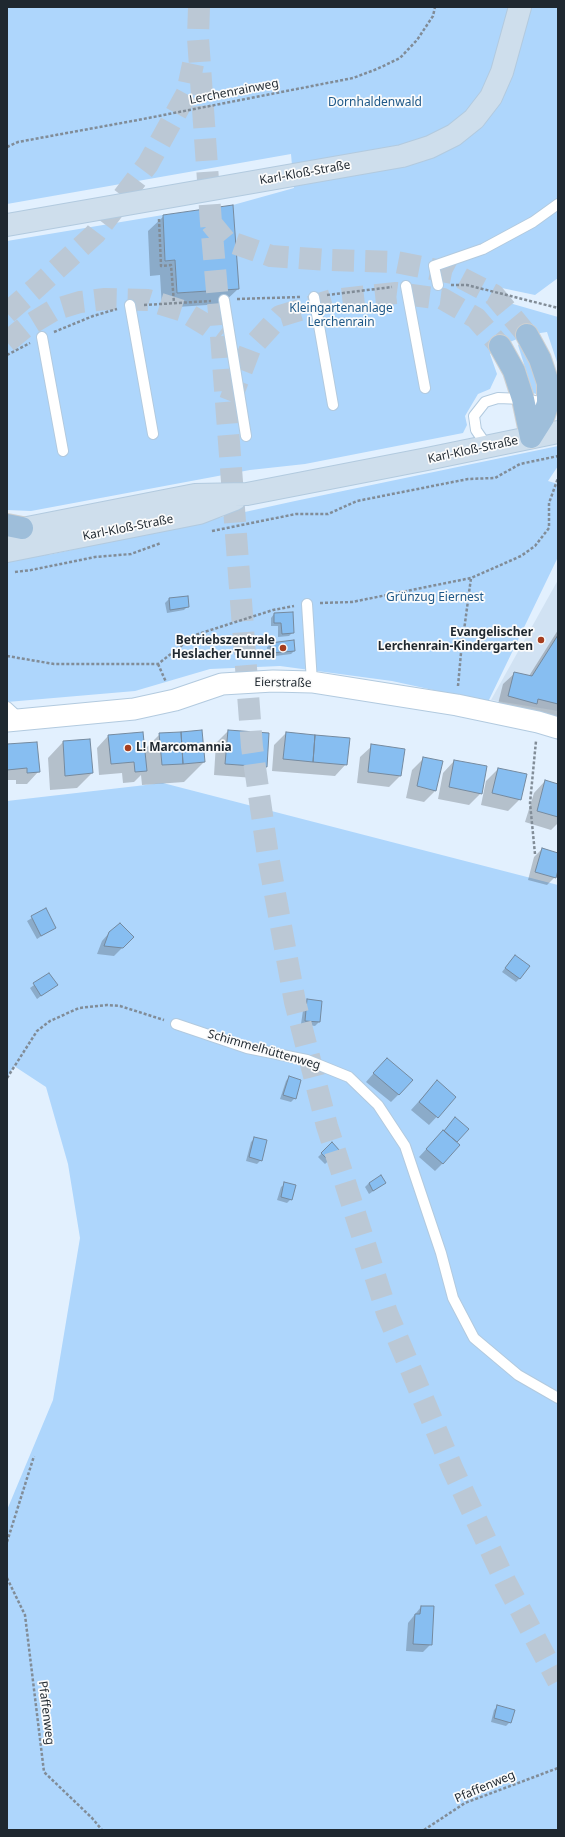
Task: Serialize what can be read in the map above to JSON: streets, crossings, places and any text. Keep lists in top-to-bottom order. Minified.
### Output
{"streets":{"main road":["Karl-Kloß-Straße"],"street":["Eierstraße"],"lane":["Schimmelhüttenweg"],"path":["Lerchenrainweg","Pfaffenweg"]},"parks":["Dornhaldenwald","Kleingartenanlage Lerchenrain","Grünzug Eiernest"],"places":["Evangelischer Lerchenrain-Kindergarten","Betriebszentrale Heslacher Tunnel","L! Marcomannia"]}
